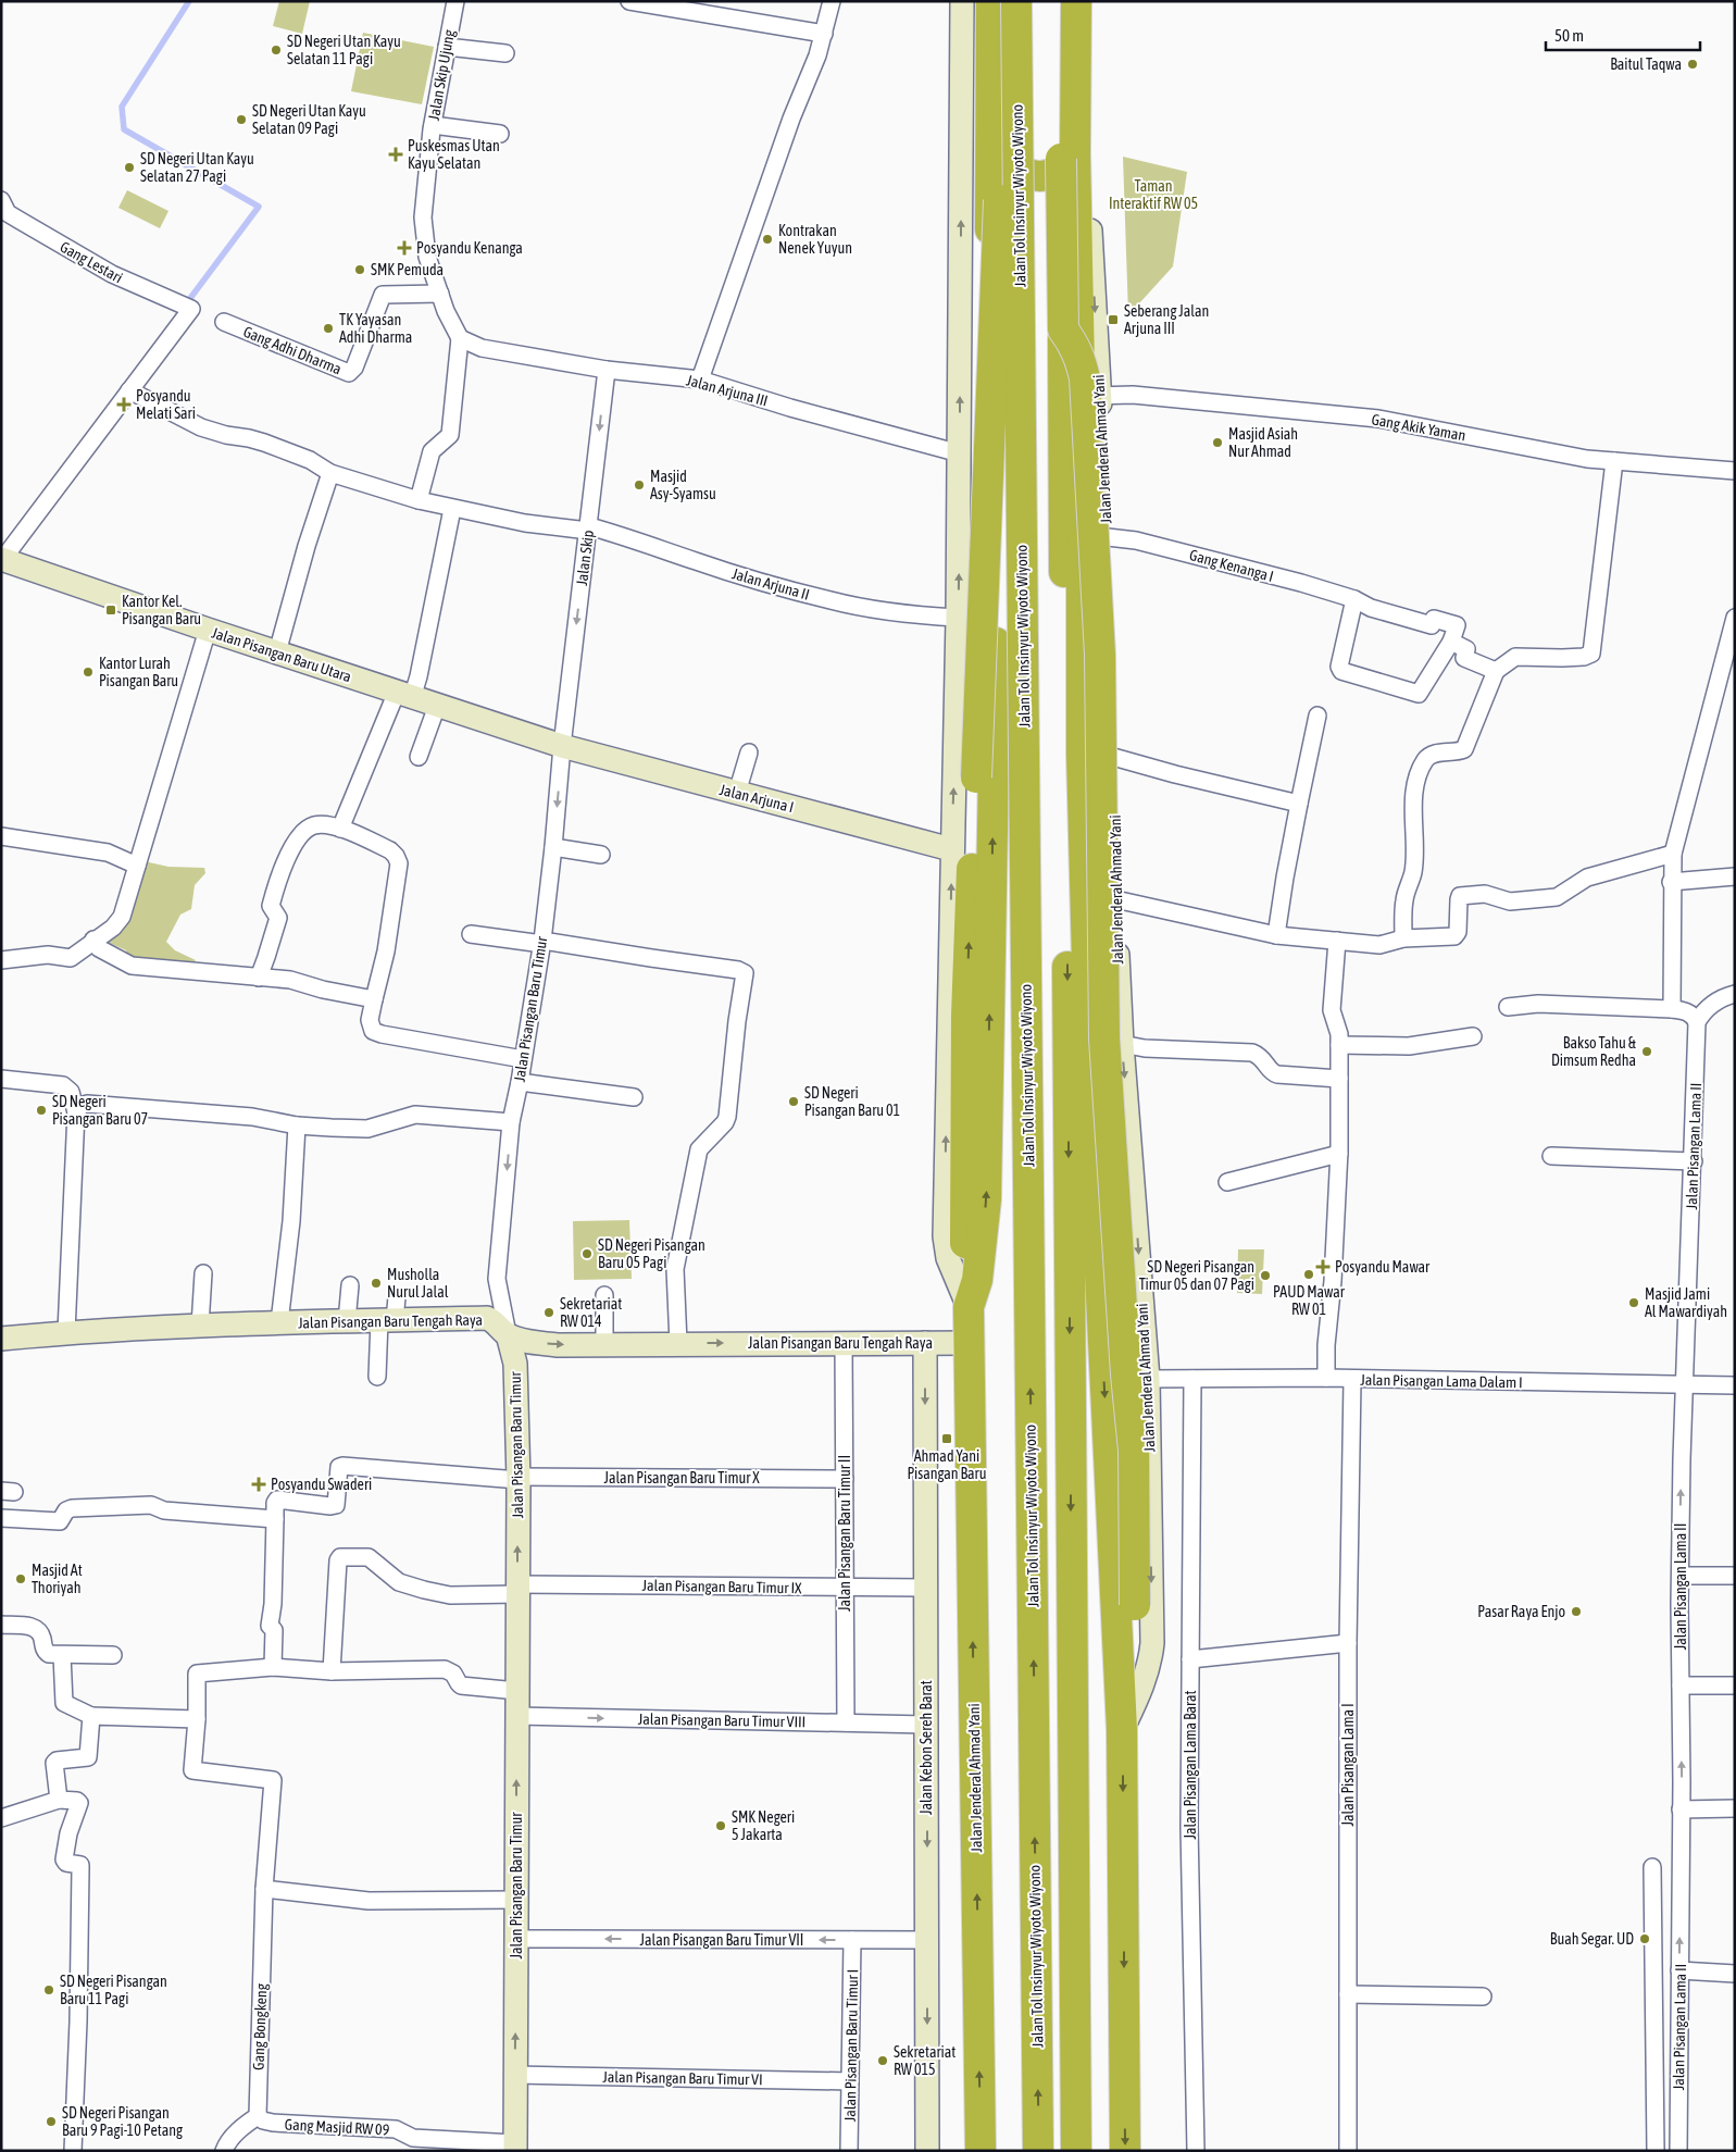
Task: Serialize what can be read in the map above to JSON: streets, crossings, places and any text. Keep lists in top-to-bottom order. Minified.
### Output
{"streets":{"highway":["Jalan Tol Insinyur Wiyoto Wiyono","Jalan Jenderal Ahmad Yani"],"street":["Jalan Skip Ujung","Gang Lestari","Gang Adhi Dharma","Jalan Arjuna III","Gang Akik Yaman","Jalan Skip","Gang Kenanga I","Jalan Arjuna II","Jalan Pisangan Baru Utara","Jalan Arjuna I","Jalan Pisangan Baru Timur","Jalan Pisangan Lama II","Jalan Pisangan Baru Tengah Raya","Jalan Pisangan Lama Dalam I","Jalan Pisangan Baru Timur X","Jalan Pisangan Baru Timur II","Jalan Pisangan Baru Timur IX","Jalan Pisangan Baru Timur VIII","Jalan Kebon Sereh Barat","Jalan Pisangan Lama Barat","Jalan Pisangan Lama I","Jalan Pisangan Baru Timur VII","Gang Bongkeng","Jalan Pisangan Baru Timur I","Jalan Pisangan Baru Timur VI","Gang Masjid RW 09"]},"crossings":[["Jalan Skip Ujung","Gang Adhi Dharma"],["Jalan Skip Ujung","Jalan Arjuna III"],["Gang Lestari","Jalan Arjuna II"],["Jalan Arjuna III","Jalan Jenderal Ahmad Yani"],["Jalan Arjuna III","Jalan Skip"],["Gang Akik Yaman","Jalan Jenderal Ahmad Yani"],["Jalan Jenderal Ahmad Yani","Gang Kenanga I"],["Jalan Jenderal Ahmad Yani","Jalan Arjuna II"],["Jalan Jenderal Ahmad Yani","Jalan Arjuna I"],["Jalan Jenderal Ahmad Yani","Jalan Pisangan Baru Tengah Raya"],["Jalan Jenderal Ahmad Yani","Jalan Pisangan Lama Dalam I"],["Jalan Skip","Jalan Arjuna II"],["Jalan Skip","Jalan Pisangan Baru Utara"],["Jalan Skip","Jalan Arjuna I"],["Jalan Skip","Jalan Pisangan Baru Timur"],["Jalan Pisangan Baru Utara","Jalan Arjuna I"],["Jalan Pisangan Baru Utara","Jalan Pisangan Baru Timur"],["Jalan Arjuna I","Jalan Pisangan Baru Timur"],["Jalan Pisangan Baru Timur","Jalan Pisangan Baru Tengah Raya"],["Jalan Pisangan Baru Timur","Jalan Pisangan Baru Timur X"],["Jalan Pisangan Baru Timur","Jalan Pisangan Baru Timur IX"],["Jalan Pisangan Baru Timur","Jalan Pisangan Baru Timur VIII"],["Jalan Pisangan Baru Timur","Jalan Pisangan Baru Timur VII"],["Jalan Pisangan Baru Timur","Jalan Pisangan Baru Timur VI"],["Jalan Pisangan Baru Timur","Gang Masjid RW 09"],["Jalan Pisangan Lama II","Jalan Pisangan Lama Dalam I"],["Jalan Pisangan Baru Tengah Raya","Jalan Pisangan Baru Timur II"],["Jalan Pisangan Baru Tengah Raya","Jalan Kebon Sereh Barat"],["Jalan Pisangan Lama Dalam I","Jalan Pisangan Lama Barat"],["Jalan Pisangan Lama Dalam I","Jalan Pisangan Lama I"],["Jalan Pisangan Baru Timur X","Jalan Pisangan Baru Timur II"],["Jalan Pisangan Baru Timur II","Jalan Pisangan Baru Timur IX"],["Jalan Pisangan Baru Timur II","Jalan Pisangan Baru Timur VIII"],["Jalan Pisangan Baru Timur IX","Jalan Kebon Sereh Barat"],["Jalan Pisangan Baru Timur VIII","Jalan Kebon Sereh Barat"],["Jalan Kebon Sereh Barat","Jalan Pisangan Baru Timur VII"],["Jalan Pisangan Baru Timur VII","Jalan Pisangan Baru Timur I"],["Gang Bongkeng","Gang Masjid RW 09"],["Jalan Pisangan Baru Timur I","Jalan Pisangan Baru Timur VI"]],"one_way":["Jalan Pisangan Lama II","Jalan Pisangan Baru Timur VIII","Jalan Kebon Sereh Barat","Jalan Pisangan Baru Timur VII"],"parks":["Taman Interaktif RW 05"],"places":{"other":["SD Negeri Utan Kayu Selatan 11 Pagi","Baitul Taqwa","SD Negeri Utan Kayu Selatan 09 Pagi","SD Negeri Utan Kayu Selatan 27 Pagi","Kontrakan Nenek Yuyun","SMK Pemuda","TK Yayasan Adhi Dharma","Masjid Asiah Nur Ahmad","Masjid Asy-Syamsu","Kantor Lurah Pisangan Baru","Bakso Tahu & Dimsum Redha","SD Negeri Pisangan Baru 01","SD Negeri Pisangan Baru 07","SD Negeri Pisangan Baru 05 Pagi","PAUD Mawar RW 01","SD Negeri Pisangan Timur 05 dan 07 Pagi","Musholla Nurul Jalal","Masjid Jami Al Mawardiyah","Sekretariat RW 014","Masjid At Thoriyah","Pasar Raya Enjo","SMK Negeri 5 Jakarta","Buah Segar. UD","SD Negeri Pisangan Baru 11 Pagi","Sekretariat RW 015","SD Negeri Pisangan Baru 9 Pagi-10 Petang"],"health":["Puskesmas Utan Kayu Selatan","Posyandu Kenanga","Posyandu Melati Sari","Posyandu Mawar","Posyandu Swaderi"],"transit":["Seberang Jalan Arjuna III","Kantor Kel. Pisangan Baru","Ahmad Yani Pisangan Baru"]},"scale_bar":"50 m"}
